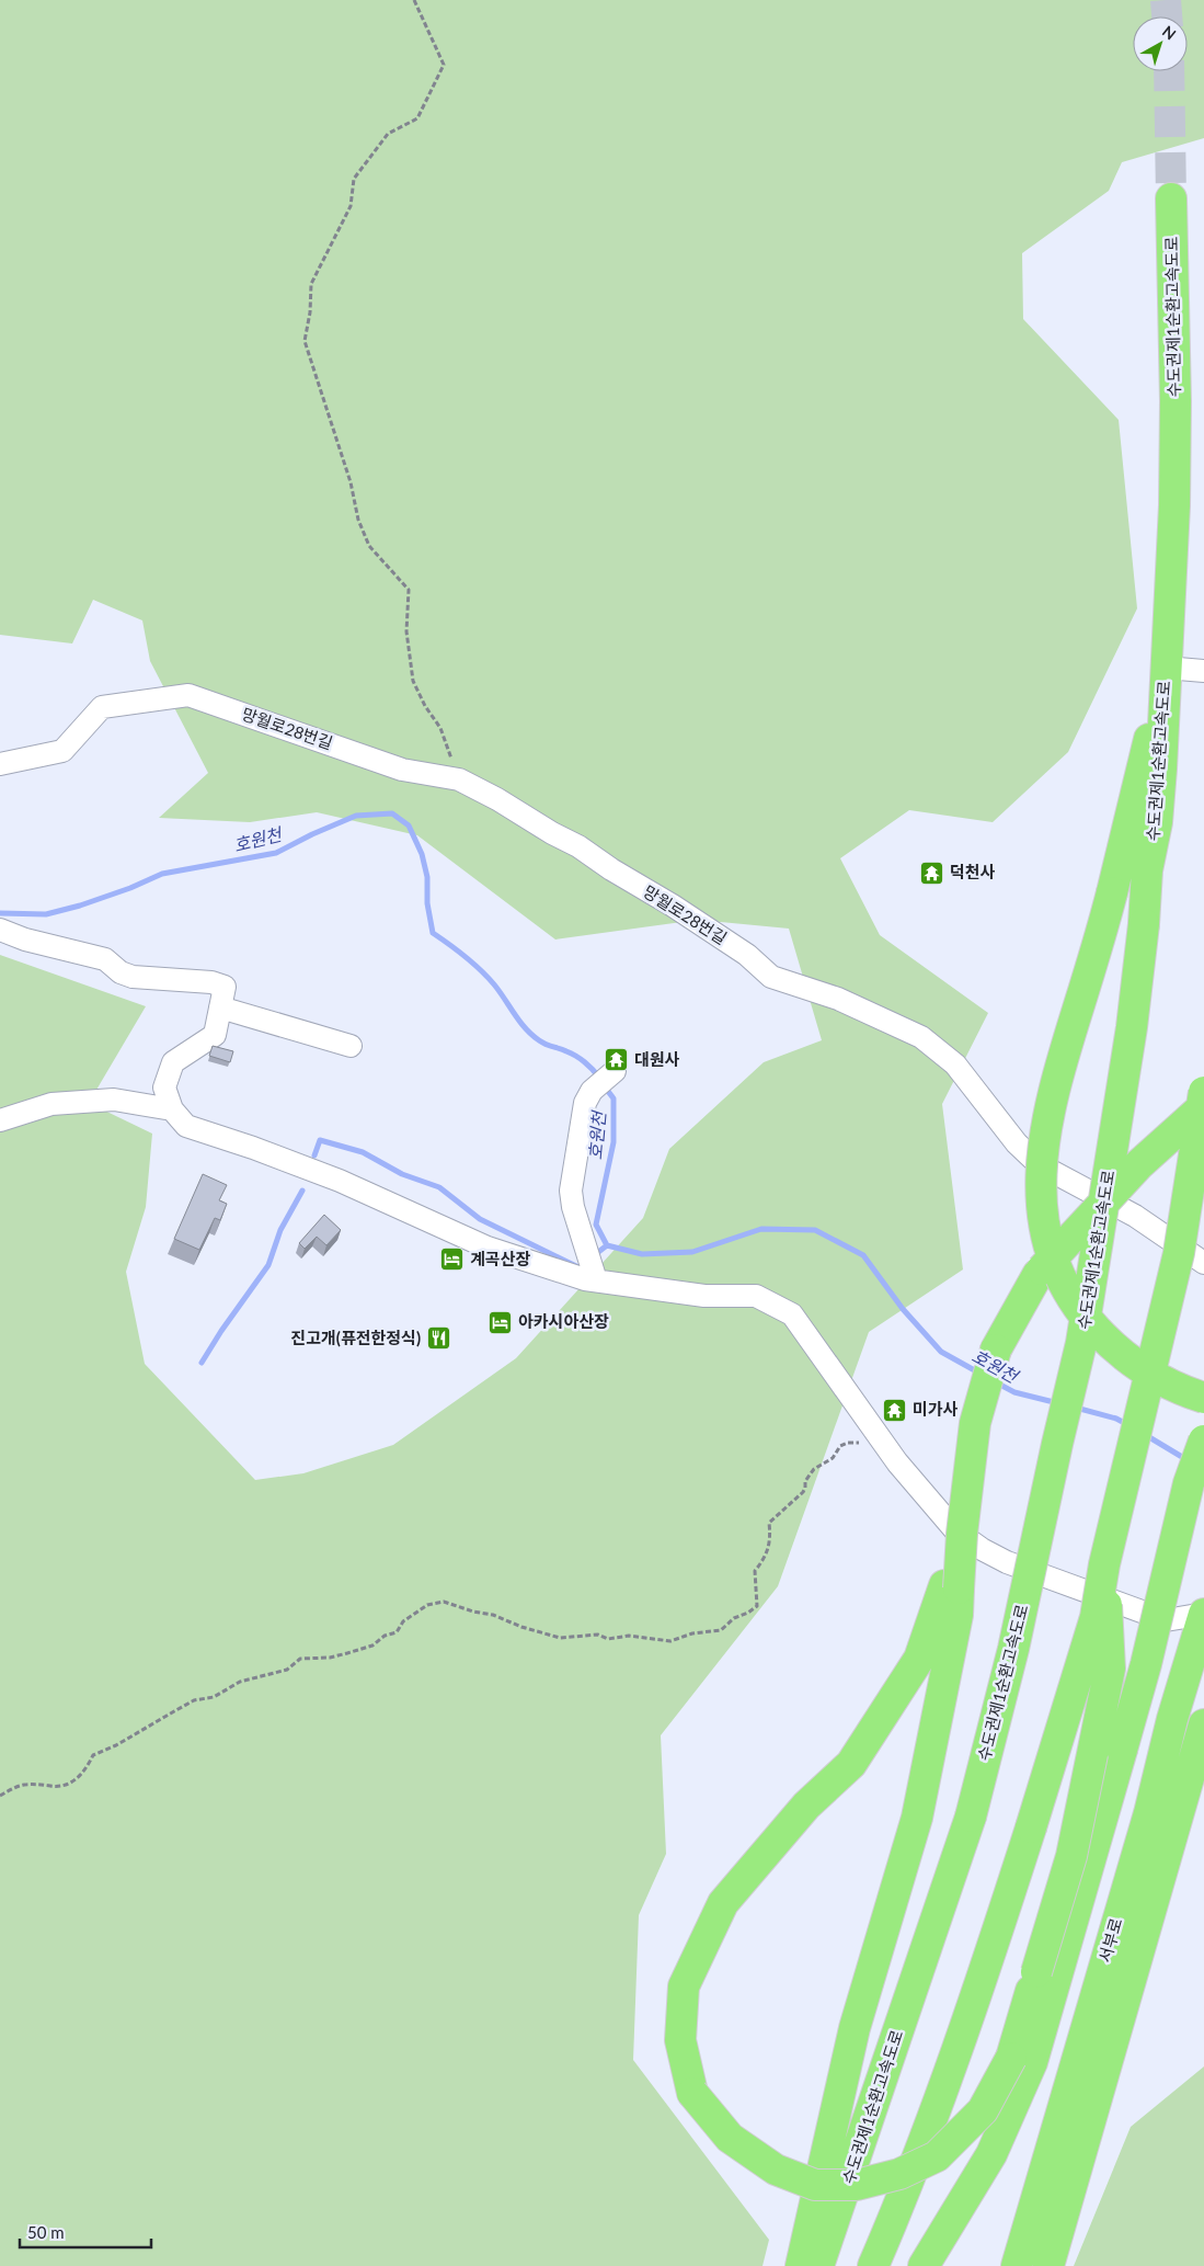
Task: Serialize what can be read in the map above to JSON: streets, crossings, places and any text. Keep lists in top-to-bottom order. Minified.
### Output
{"streets":{"highway":["수도권제1순환고속도로","서부로"],"street":["망월로28번길"]},"water":["호원천"],"places":{"temple":["덕천사","대원사","미가사"],"hotel":["계곡산장","아카시아산장"],"restaurant":["진고개(퓨전한정식)"]},"scale_bar":"50 m","north":"top right"}
